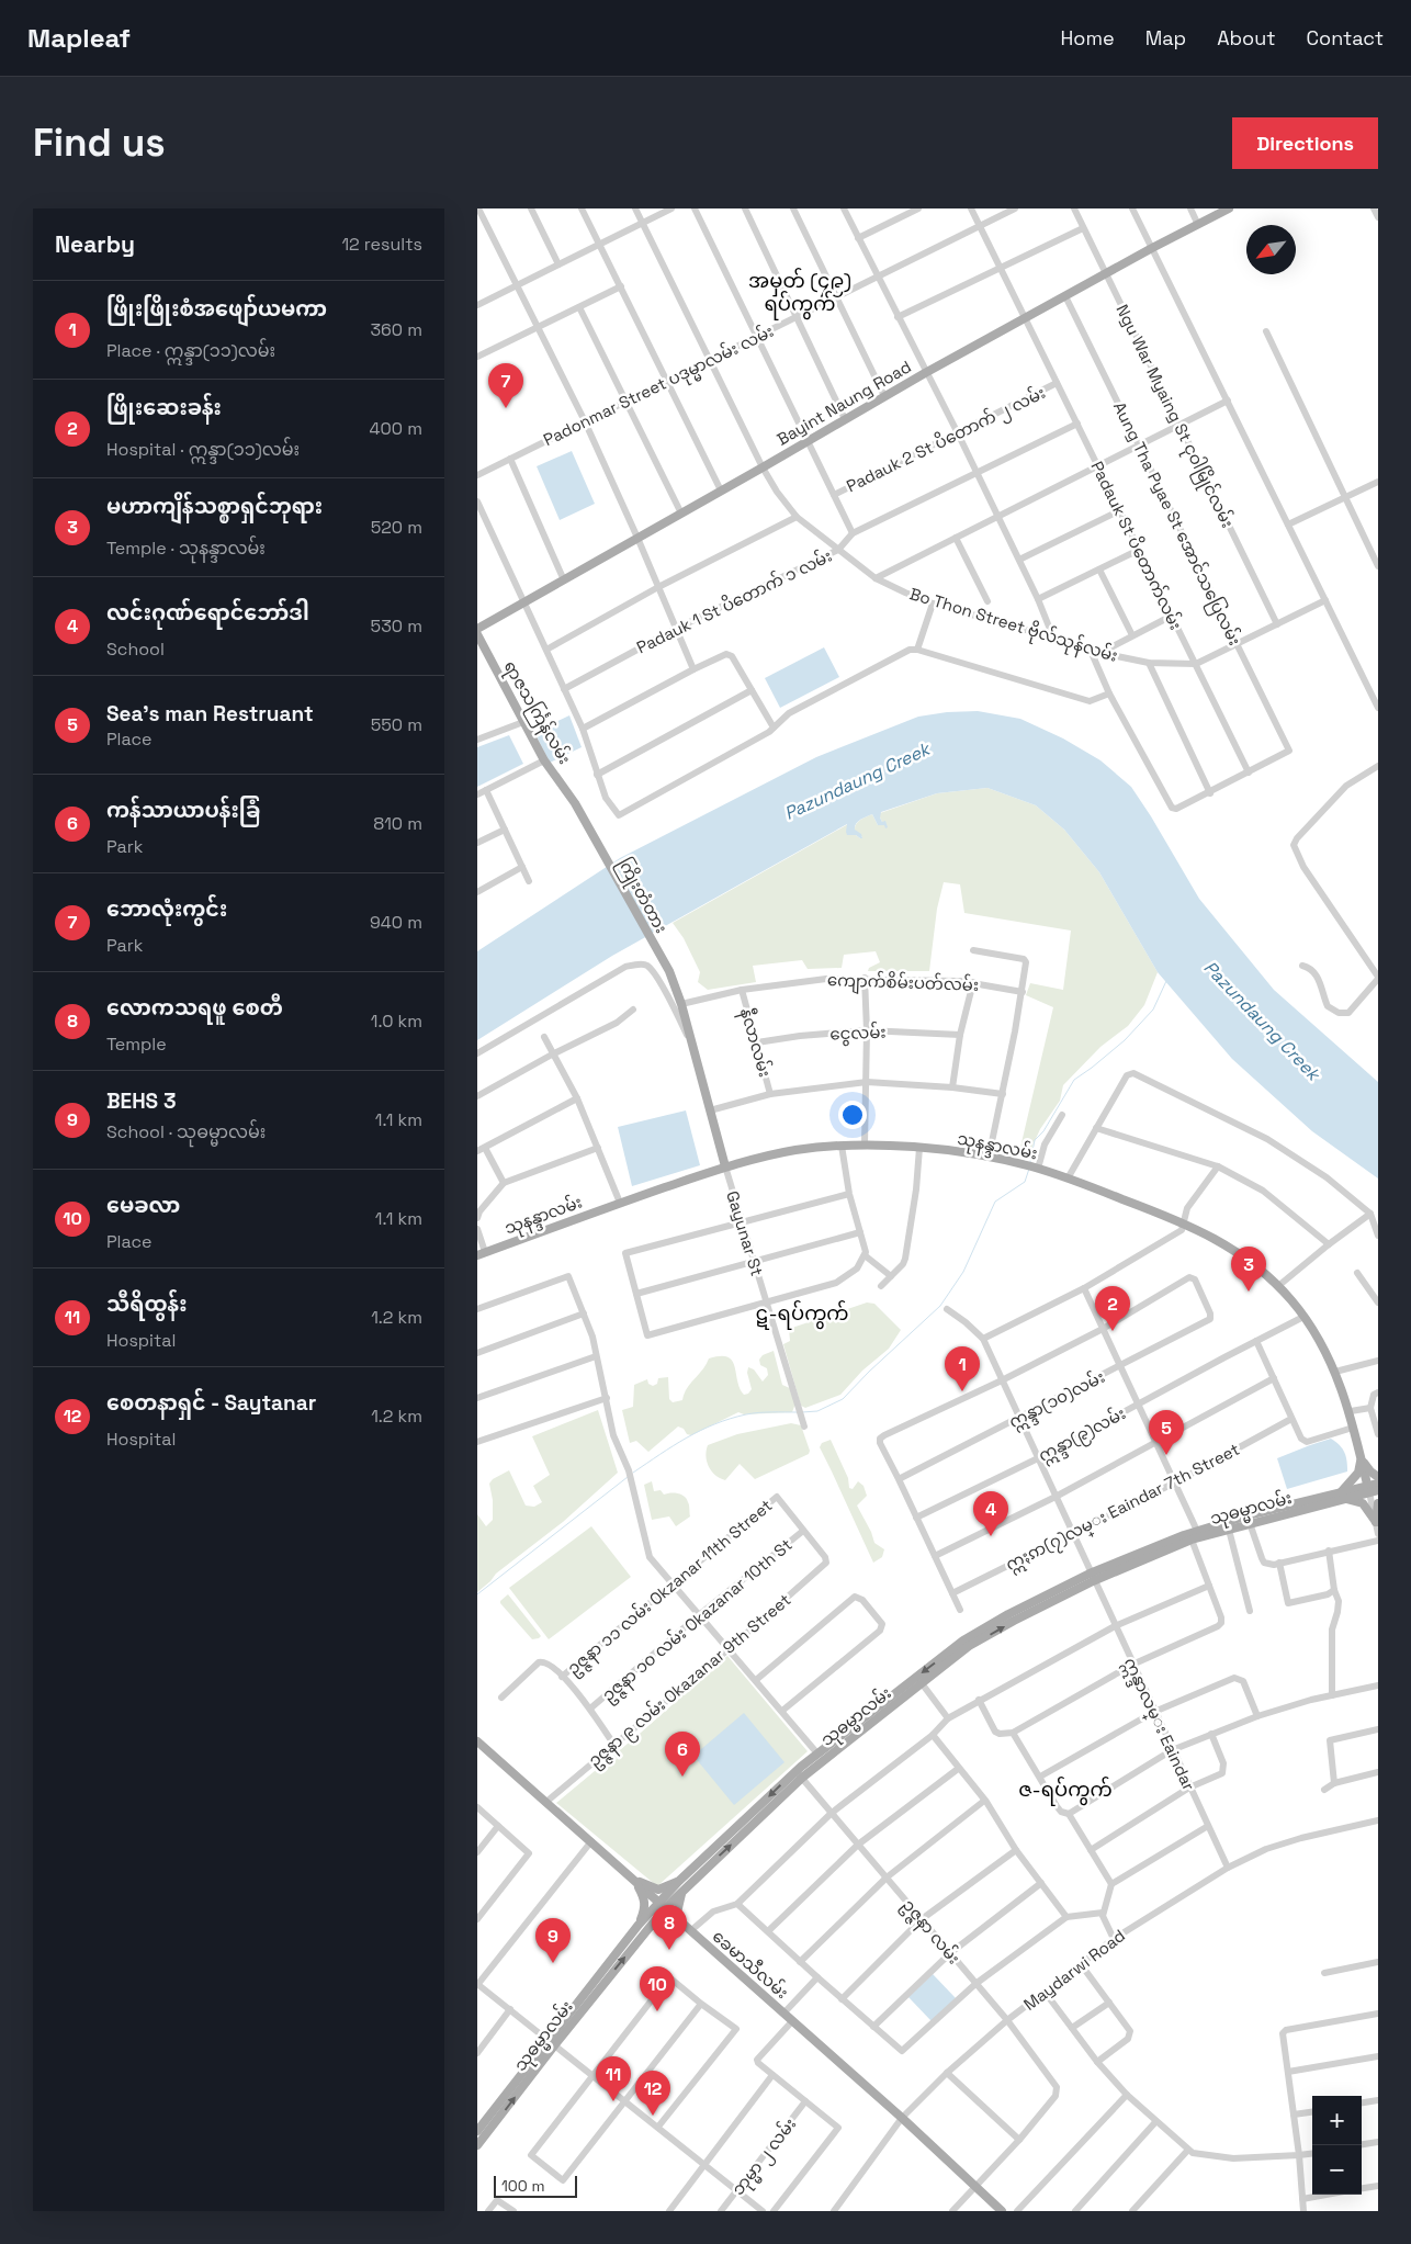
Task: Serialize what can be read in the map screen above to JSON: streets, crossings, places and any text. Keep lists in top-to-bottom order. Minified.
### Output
{"streets":{"main road":["Bayint Naung Road","ရာဇသင်္ကြန်လမ်း","ကြိုးတံတား","သုနန္ဒာလမ်း","သုဓမ္မာလမ်း","ခေမာသီလမ်း"],"street":["Padonmar Street ပဒုမ္မာလမ်း လမ်း","Ngu War Myaing St ငုဝါမြိုင်လမ်း","Padauk 2 St ပိတောက် ၂ လမ်း","Aung Tha Pyae St အောင်သပြေလမ်း","Padauk St ပိတောက်လမ်း","Padauk 1 St ပိတောက် ၁ လမ်း","Bo Thon Street ဗိုလ်သုန်လမ်း","ကျောက်စိမ်းပတ်လမ်း","ငွေလမ်း","နီလာလမ်း","Gayunar St","ဣန္ဒာ(၁၀)လမ်း","ဣန္ဒာ(၉)လမ်း","ဣႏၵာ(၇)လမ္း Eaindar 7th Street","ဥဇ္ဇနာ ၁၁ လမ်း Okzanar 11th Street","ဥဇ္ဇနာ ၁၀ လမ်း Okazanar 10th St","ဥဇ္ဇနာ ၉ လမ်း Okazanar 9th Street","ဣန္ဒာလမ္း Eaindar","ဥဇ္ဇနာ လမ်း","Maydarwi Road","ဘုမ္မာ ၂ လမ်း"]},"crossings":[["Padonmar Street ပဒုမ္မာလမ်း လမ်း","Padauk St ပိတောက်လမ်း"],["Padonmar Street ပဒုမ္မာလမ်း လမ်း","Bo Thon Street ဗိုလ်သုန်လမ်း"],["Bayint Naung Road","Ngu War Myaing St ငုဝါမြိုင်လမ်း"],["Bayint Naung Road","Aung Tha Pyae St အောင်သပြေလမ်း"],["Bayint Naung Road","Padauk St ပိတောက်လမ်း"],["Bayint Naung Road","Bo Thon Street ဗိုလ်သုန်လမ်း"],["Ngu War Myaing St ငုဝါမြိုင်လမ်း","Bo Thon Street ဗိုလ်သုန်လမ်း"],["Padauk 2 St ပိတောက် ၂ လမ်း","Padauk St ပိတောက်လမ်း"],["Aung Tha Pyae St အောင်သပြေလမ်း","Padauk St ပိတောက်လမ်း"],["Aung Tha Pyae St အောင်သပြေလမ်း","Bo Thon Street ဗိုလ်သုန်လမ်း"],["Padauk St ပိတောက်လမ်း","Padauk 1 St ပိတောက် ၁ လမ်း"],["Padauk St ပိတောက်လမ်း","Bo Thon Street ဗိုလ်သုန်လမ်း"],["Padauk 1 St ပိတောက် ၁ လမ်း","Bo Thon Street ဗိုလ်သုန်လမ်း"],["ရာဇသင်္ကြန်လမ်း","ကြိုးတံတား"],["ကြိုးတံတား","ကျောက်စိမ်းပတ်လမ်း"],["ကြိုးတံတား","သုနန္ဒာလမ်း"],["ကြိုးတံတား","Gayunar St"],["ကျောက်စိမ်းပတ်လမ်း","နီလာလမ်း"],["ငွေလမ်း","နီလာလမ်း"],["သုနန္ဒာလမ်း","Gayunar St"],["သုနန္ဒာလမ်း","ဣန္ဒာ(၉)လမ်း"],["သုနန္ဒာလမ်း","သုဓမ္မာလမ်း"],["ဣန္ဒာ(၁၀)လမ်း","ဣန္ဒာလမ္း Eaindar"],["ဣန္ဒာ(၉)လမ်း","ဣန္ဒာလမ္း Eaindar"],["ဣႏၵာ(၇)လမ္း Eaindar 7th Street","ဣန္ဒာလမ္း Eaindar"],["သုဓမ္မာလမ်း","ဣန္ဒာလမ္း Eaindar"],["သုဓမ္မာလမ်း","ဥဇ္ဇနာ လမ်း"],["သုဓမ္မာလမ်း","ခေမာသီလမ်း"],["ဥဇ္ဇနာ ၁၁ လမ်း Okzanar 11th Street","ဥဇ္ဇနာ ၁၀ လမ်း Okazanar 10th St"],["ဥဇ္ဇနာ ၁၁ လမ်း Okzanar 11th Street","ဥဇ္ဇနာ ၉ လမ်း Okazanar 9th Street"],["ဥဇ္ဇနာ ၁၀ လမ်း Okazanar 10th St","ဥဇ္ဇနာ ၉ လမ်း Okazanar 9th Street"],["ဥဇ္ဇနာ ၉ လမ်း Okazanar 9th Street","ခေမာသီလမ်း"],["ဣန္ဒာလမ္း Eaindar","Maydarwi Road"],["ဥဇ္ဇနာ လမ်း","Maydarwi Road"],["ခေမာသီလမ်း","Maydarwi Road"]],"districts":["အမှတ် (၄၉) ရပ်ကွက်","ဋ-ရပ်ကွက်","ဇ-ရပ်ကွက်"],"water":["Pazundaung Creek"],"scale_bar":"100 m","north":"bottom left","page":{"header":"Mapleaf","nav":["Home","Map","About","Contact"],"buttons":"Directions","title":"Find us","heading":["Nearby","12 results"],"list":[{"mark":"1","name":"ဖြိုးဖြိုးစံအဖျော်ယမကာ","note":"Place · ဣန္ဒာ(၁၁)လမ်း","value":"360 m"},{"mark":"2","name":"ဖြိုးဆေးခန်း","note":"Hospital · ဣန္ဒာ(၁၁)လမ်း","value":"400 m"},{"mark":"3","name":"မဟာကျိန်သစ္စာရှင်ဘုရား","note":"Temple · သုနန္ဒာလမ်း","value":"520 m"},{"mark":"4","name":"လင်းဂုဏ်ရောင်ဘော်ဒါ","note":"School","value":"530 m"},{"mark":"5","name":"Sea's man Restruant","note":"Place","value":"550 m"},{"mark":"6","name":"ကန်သာယာပန်းခြံ","note":"Park","value":"810 m"},{"mark":"7","name":"ဘောလုံးကွင်း","note":"Park","value":"940 m"},{"mark":"8","name":"လောကသရဖူ စေတီ","note":"Temple","value":"1.0 km"},{"mark":"9","name":"BEHS 3","note":"School · သုဓမ္မာလမ်း","value":"1.1 km"},{"mark":"10","name":"မေခလာ","note":"Place","value":"1.1 km"},{"mark":"11","name":"သီရိထွန်း","note":"Hospital","value":"1.2 km"},{"mark":"12","name":"စေတနာရှင် - Saytanar","note":"Hospital","value":"1.2 km"}],"pins":["7","3","2","1","5","4","6","8","9","10","11","12"],"map_buttons":["+","−"],"scale":"100 m"}}
